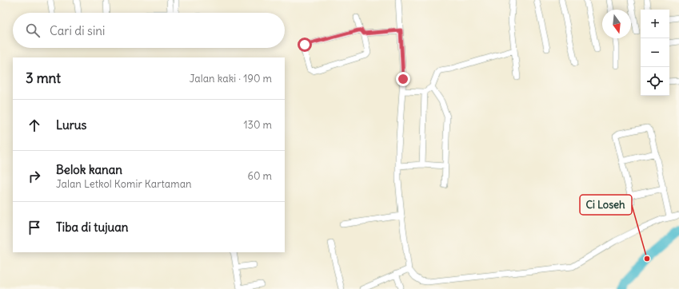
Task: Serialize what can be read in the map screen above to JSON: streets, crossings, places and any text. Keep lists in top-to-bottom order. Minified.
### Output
{"places":["Ci Loseh"],"north":"bottom","page":{"map_buttons":["+","−"],"search":"Cari di sini","heading":["3 mnt","Jalan kaki · 190 m"],"list":[["Lurus","130 m"],["Belok kanan","Jalan Letkol Komir Kartaman","60 m"],"Tiba di tujuan"]}}
